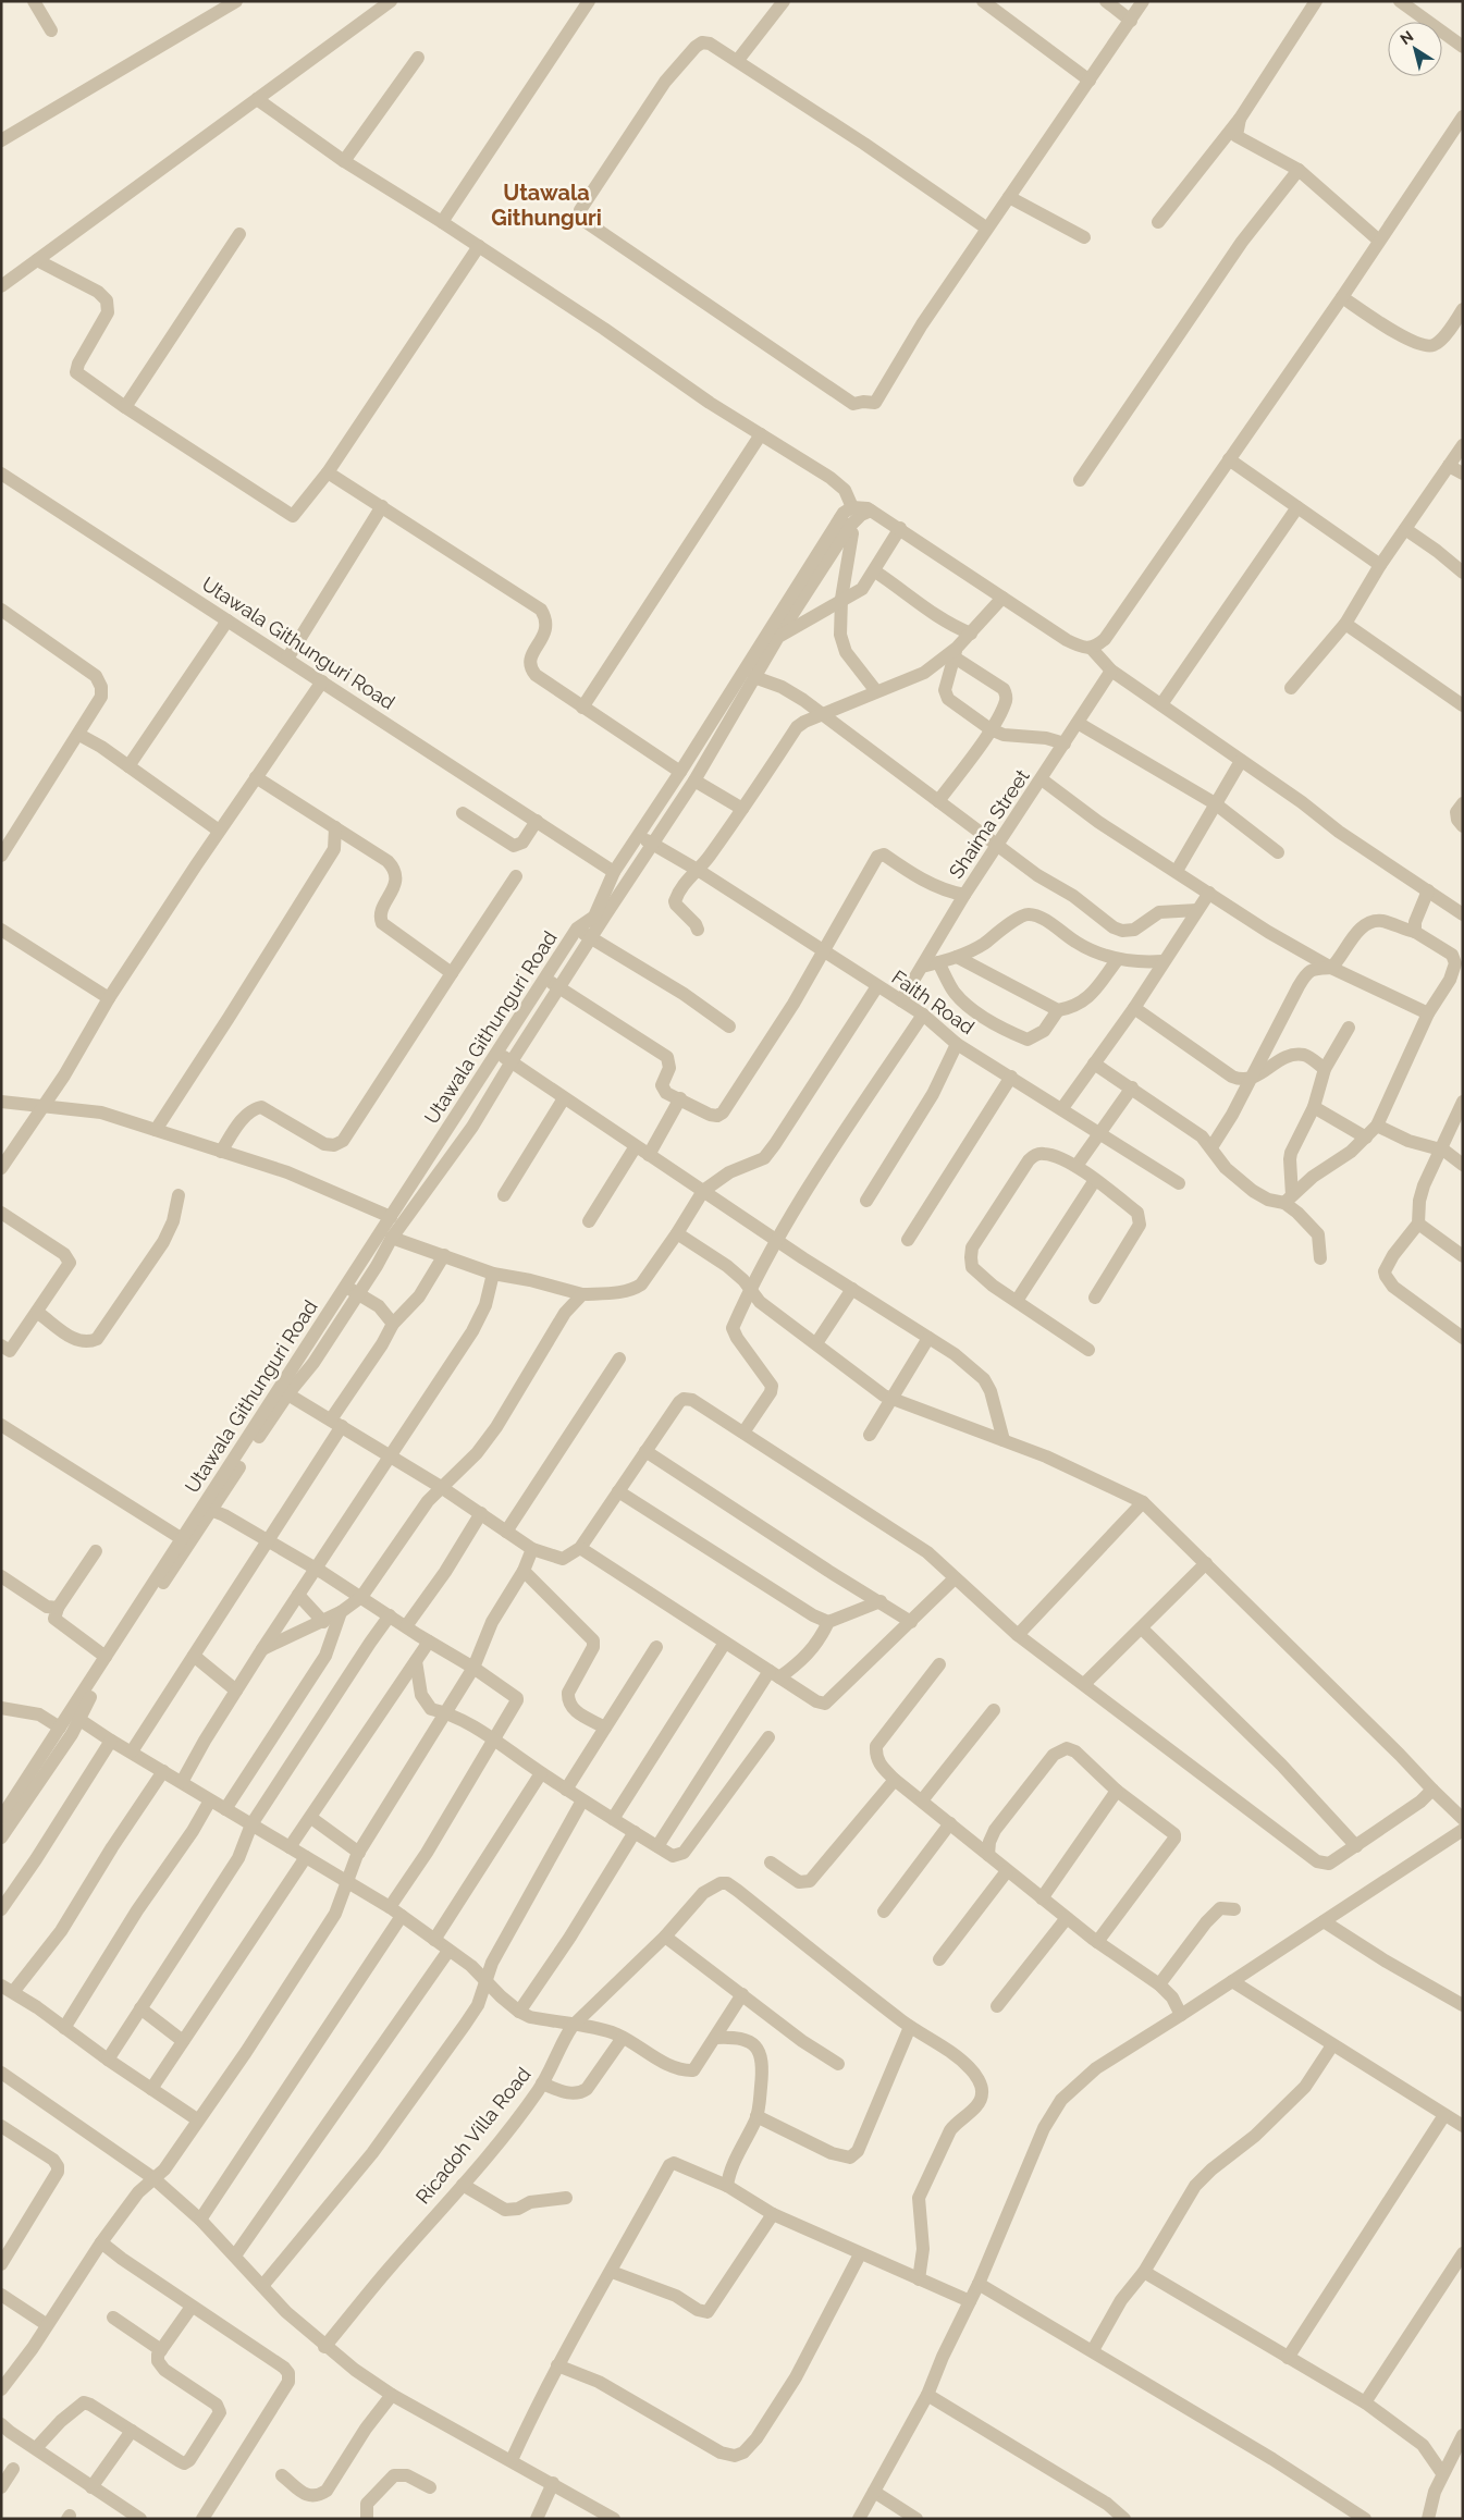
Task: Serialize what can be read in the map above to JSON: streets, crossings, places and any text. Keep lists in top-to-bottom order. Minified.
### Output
{"streets":{"street":["Utawala Githunguri Road","Shaima Street","Faith Road","Ricadoh Villa Road"]},"crossings":[["Shaima Street","Faith Road"]],"districts":["Utawala Githunguri"],"north":"top left"}
